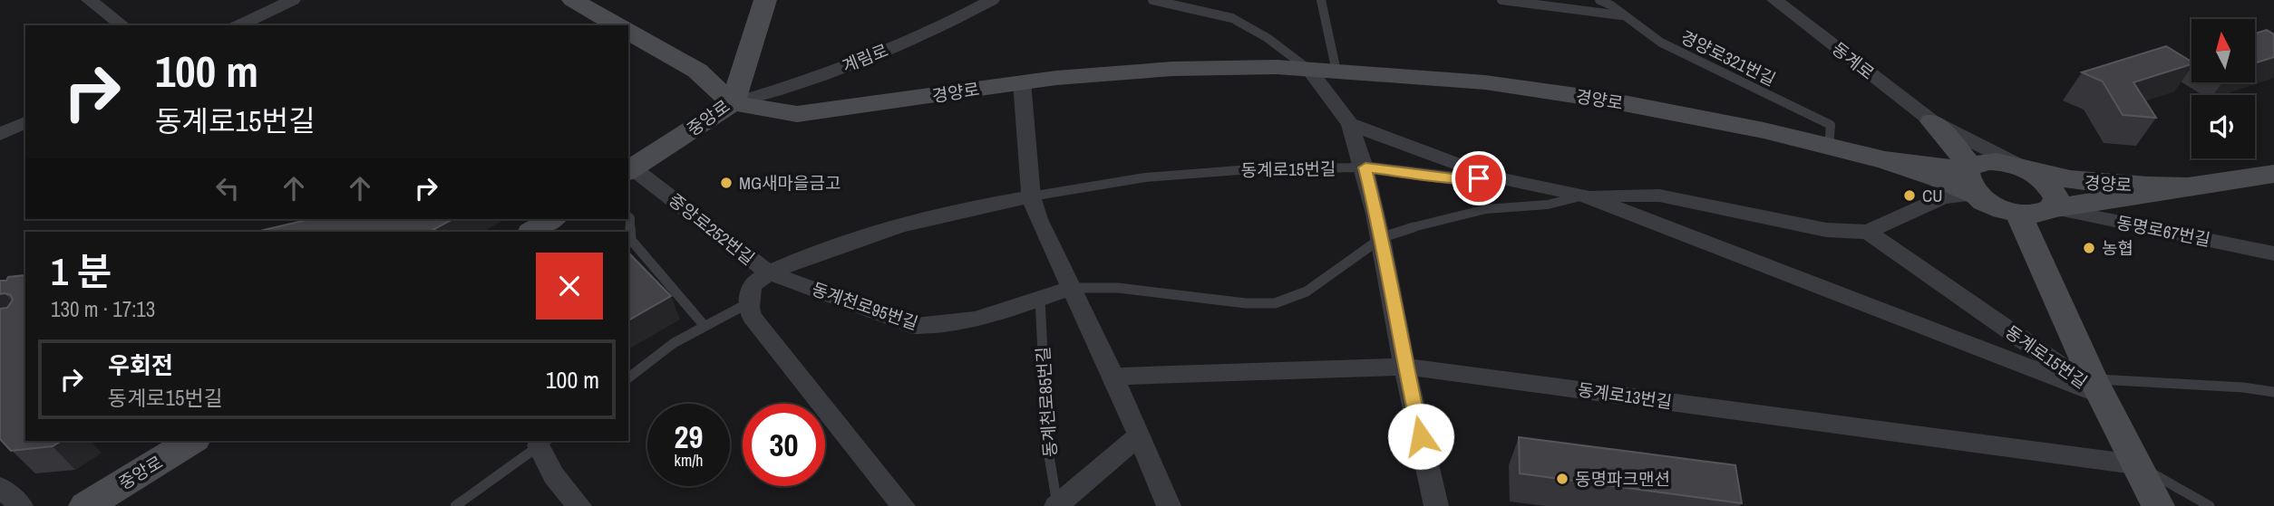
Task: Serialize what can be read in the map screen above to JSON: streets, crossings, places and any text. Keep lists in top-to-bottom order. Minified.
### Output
{"streets":{"street":["계림로","동계로","경양로","중앙로","동계로15번길","중앙로252번길","동명로67번길","동계천로95번길","동계로13번길","동계천로85번길"],"lane":["경양로321번길"]},"crossings":[["계림로","경양로"],["계림로","중앙로"],["경양로321번길","경양로"],["동계로","경양로"],["경양로","중앙로"],["경양로","동명로67번길"],["중앙로","중앙로252번길"],["중앙로252번길","동계천로95번길"],["동계천로95번길","동계천로85번길"]],"places":["MG새마을금고","CU","농협","동명파크맨션"],"north":"top","page":{"turn":["100 m","동계로15번길"],"heading":["1 분","130 m · 17:13"],"list":[{"name":"우회전","note":"동계로15번길","value":"100 m"}],"speed":"29 km/h","limit":"30"}}
